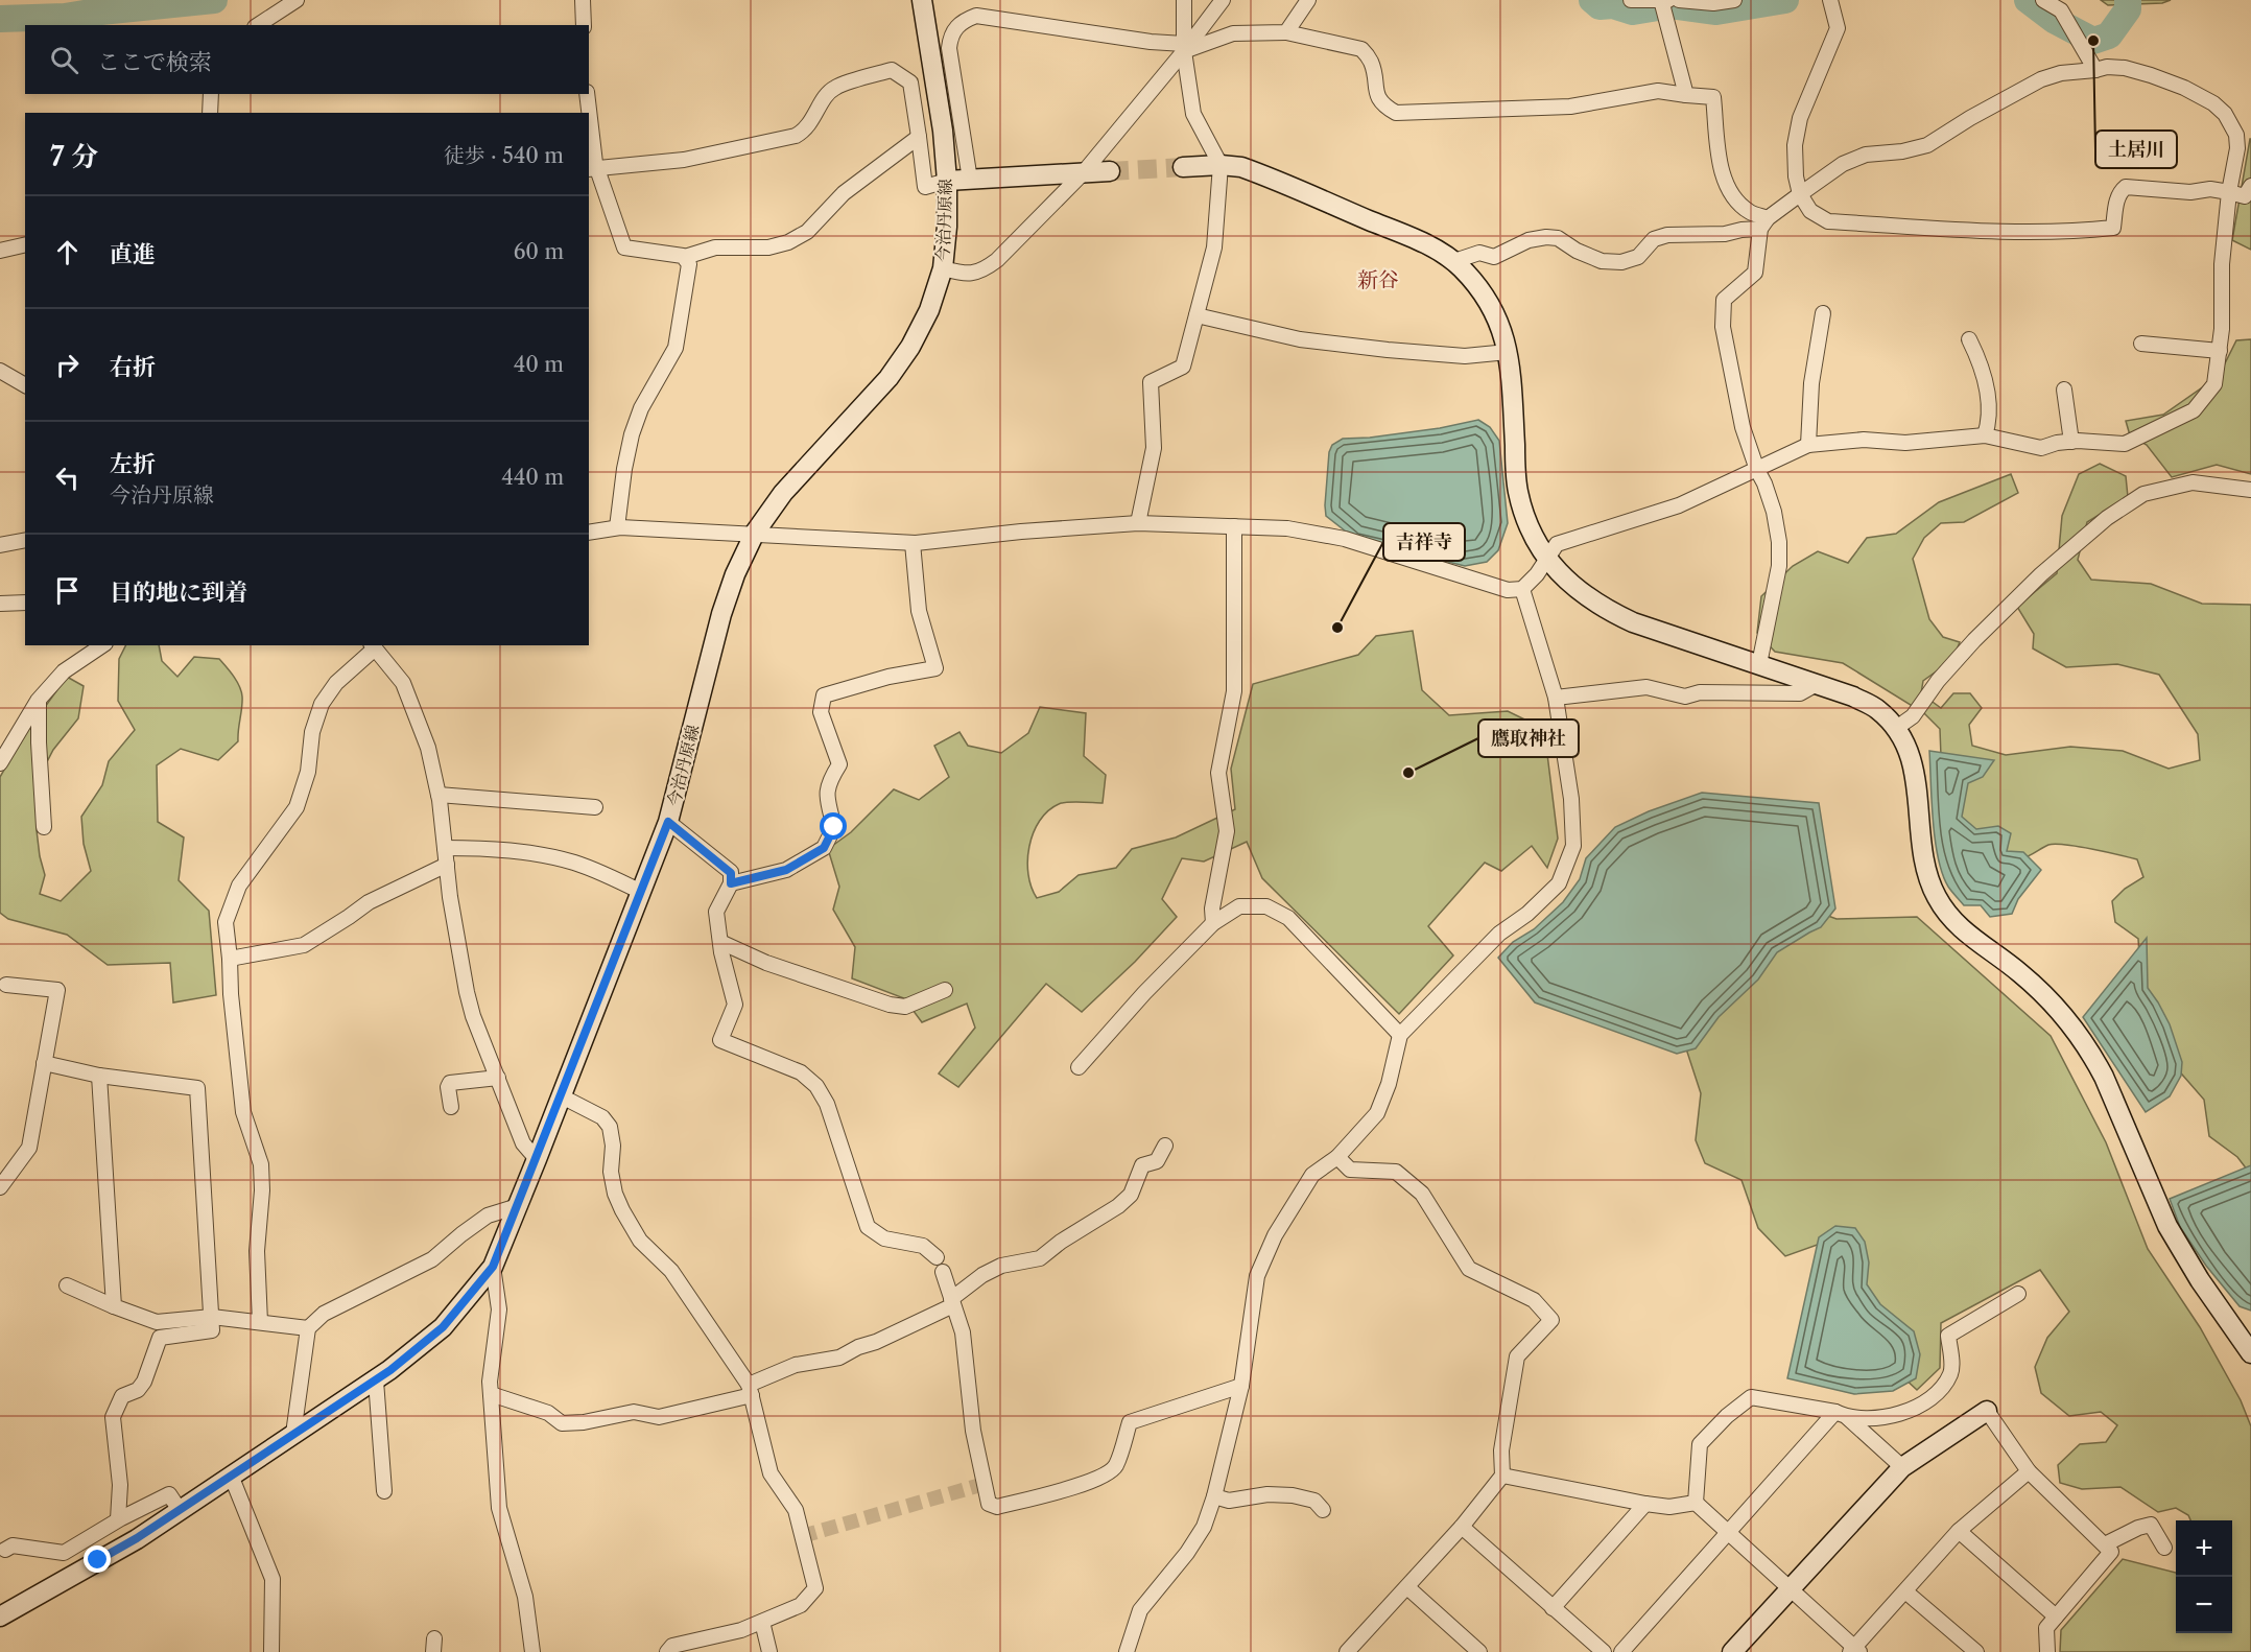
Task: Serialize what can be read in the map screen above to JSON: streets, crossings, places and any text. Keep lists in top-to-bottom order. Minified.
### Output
{"streets":{"street":["今治丹原線"]},"districts":["新谷"],"places":["土居川","吉祥寺","鷹取神社"],"page":{"search":"ここで検索","heading":["7 分","徒歩 · 540 m"],"list":[["直進","60 m"],["右折","40 m"],["左折","今治丹原線","440 m"],"目的地に到着"],"map_buttons":["+","−"]}}
